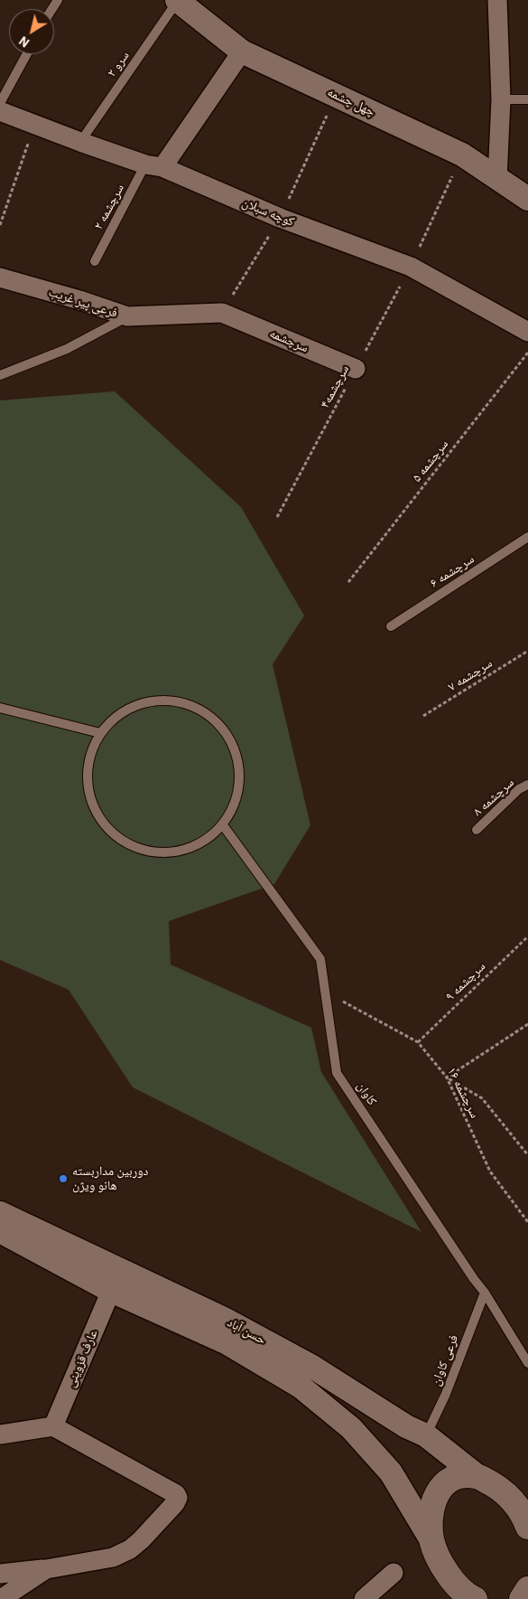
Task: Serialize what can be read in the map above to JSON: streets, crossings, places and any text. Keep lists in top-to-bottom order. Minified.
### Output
{"streets":{"street":["چهل چشمه","کوچه سبلان","فرعی پیر غریب","سرچشمه","حسن آباد","عارف قزوینی"],"lane":["سرو ۲","سرچشمه ۲","سرچشمه ۶","سرچشمه ۸","کاوان","فرعی کاوان"],"path":["سرچشمه۴","سرچشمه ۵","سرچشمه ۷","سرچشمه ۹","۱۶ سرچشمه"]},"crossings":[["سرو ۲","چهل چشمه"],["سرو ۲","کوچه سبلان"],["چهل چشمه","سرچشمه۴"],["سرچشمه ۲","کوچه سبلان"],["کوچه سبلان","سرچشمه۴"],["فرعی پیر غریب","سرچشمه"],["سرچشمه","سرچشمه۴"],["سرچشمه ۹","۱۶ سرچشمه"],["۱۶ سرچشمه","کاوان"],["کاوان","فرعی کاوان"],["حسن آباد","عارف قزوینی"],["حسن آباد","فرعی کاوان"]],"places":["دوربین مداربسته هانو ویژن"],"north":"bottom left"}
